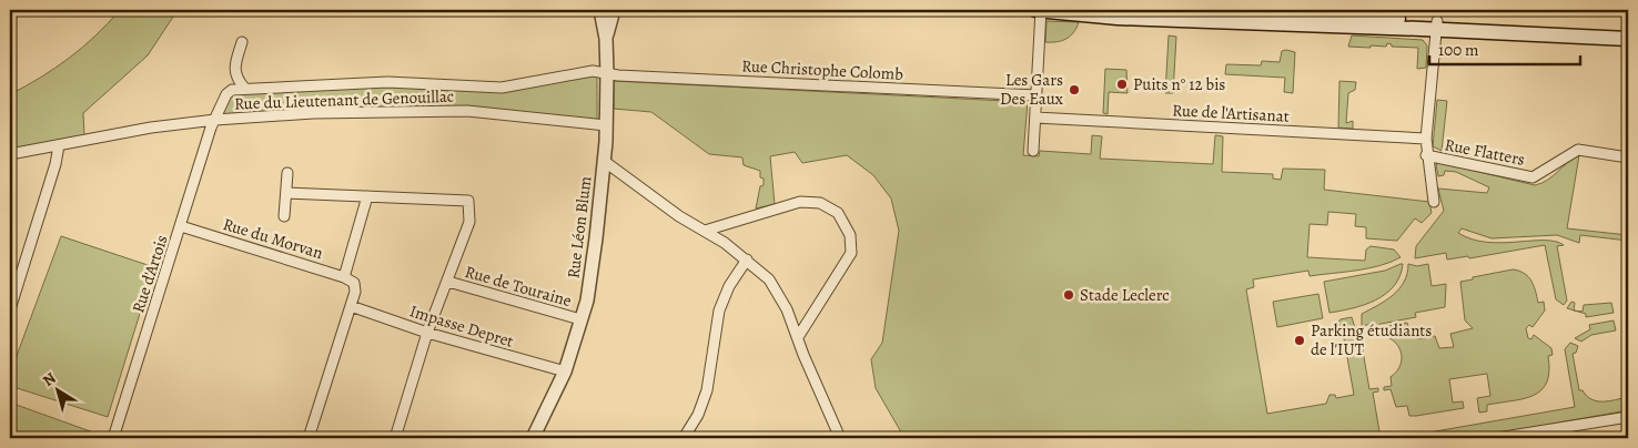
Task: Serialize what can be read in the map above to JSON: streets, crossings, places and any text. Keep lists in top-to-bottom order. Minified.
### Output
{"streets":{"street":["Rue Christophe Colomb","Rue du Lieutenant de Genouillac","Rue de l'Artisanat","Rue Flatters","Rue Léon Blum","Rue du Morvan","Rue d'Artois","Rue de Touraine","Impasse Depret"]},"crossings":[["Rue Christophe Colomb","Rue du Lieutenant de Genouillac"],["Rue Christophe Colomb","Rue Léon Blum"],["Rue du Lieutenant de Genouillac","Rue Léon Blum"],["Rue du Lieutenant de Genouillac","Rue d'Artois"],["Rue Léon Blum","Rue de Touraine"],["Rue Léon Blum","Impasse Depret"],["Rue du Morvan","Rue d'Artois"],["Rue du Morvan","Impasse Depret"],["Rue de Touraine","Impasse Depret"]],"places":["Puits n° 12 bis","Les Gars Des Eaux","Stade Leclerc","Parking étudiants de l'IUT"],"scale_bar":"100 m","north":"top left"}
